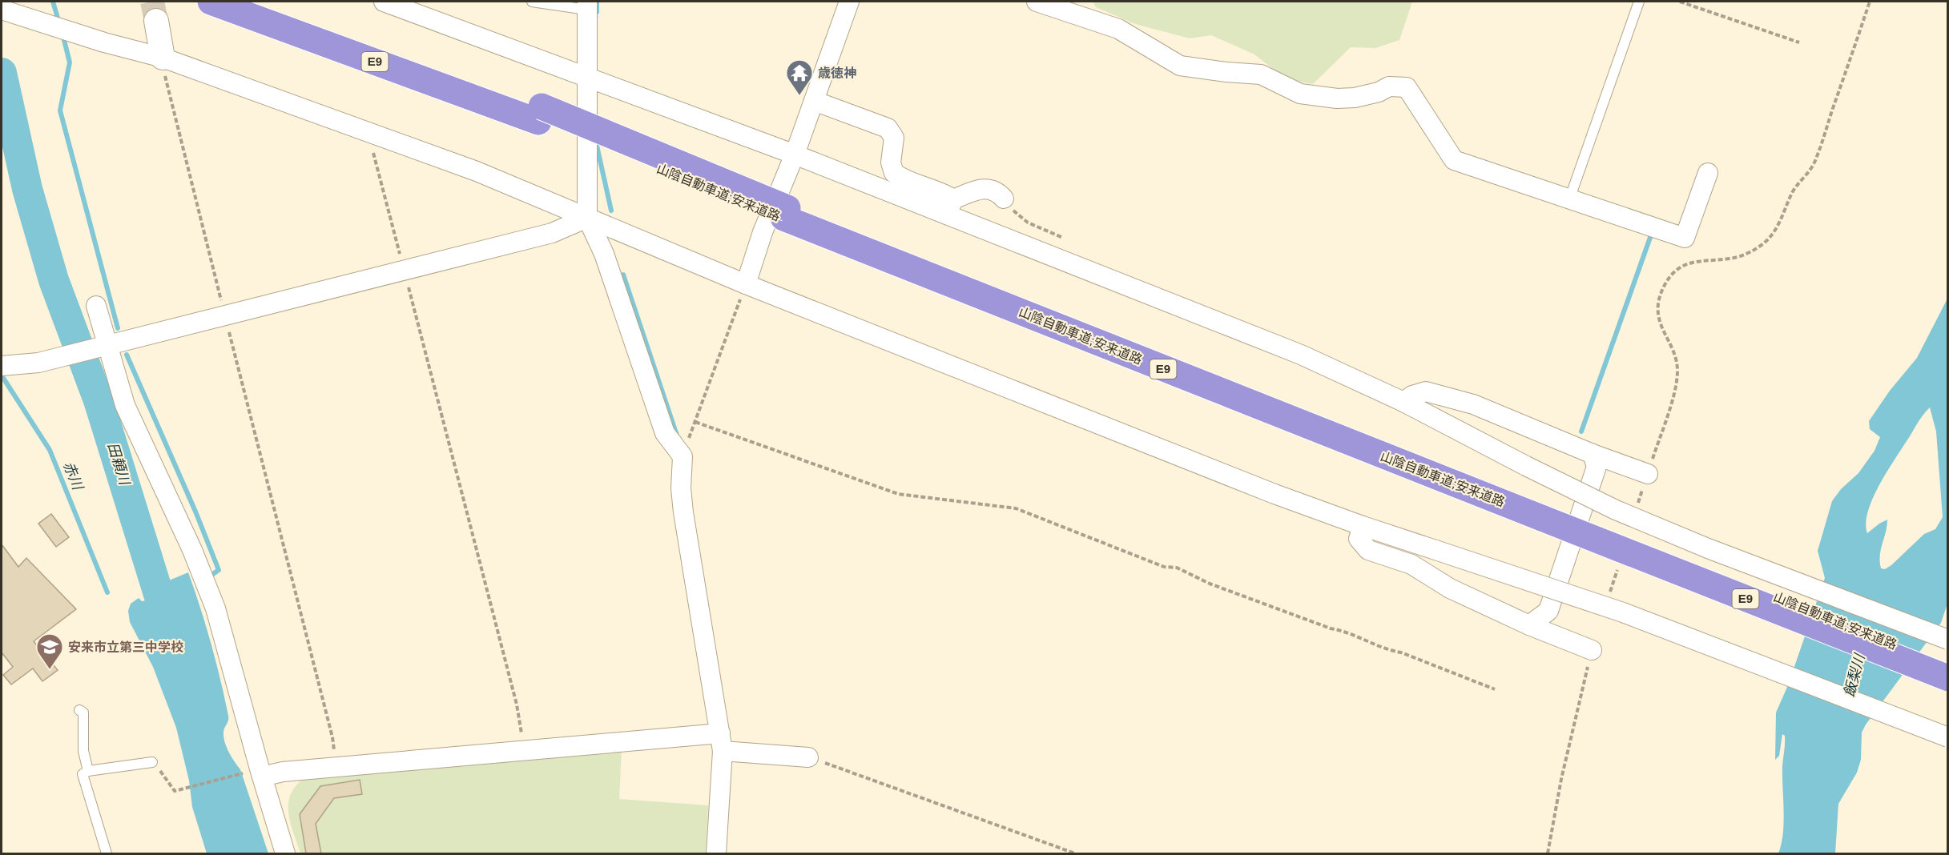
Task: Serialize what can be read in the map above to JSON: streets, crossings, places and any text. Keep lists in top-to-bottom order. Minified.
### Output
{"streets":{"highway":["E9","山陰自動車道;安来道路"]},"water":["田頼川","赤川","飯梨川"],"places":{"temple":["歳徳神"],"school or university":["安来市立第三中学校"]}}
